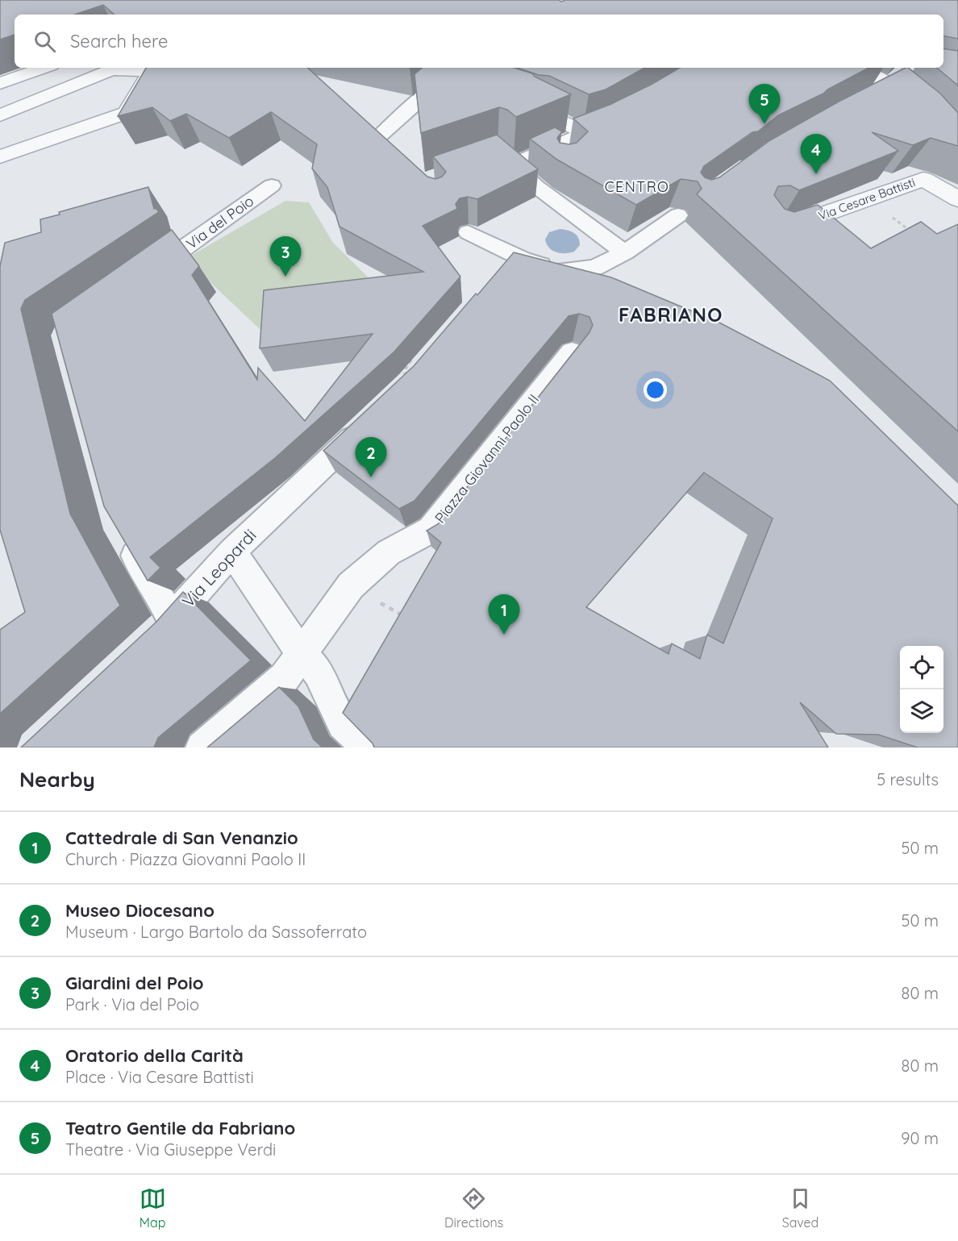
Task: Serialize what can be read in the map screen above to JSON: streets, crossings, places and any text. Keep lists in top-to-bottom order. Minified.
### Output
{"streets":{"street":["Via Cesare Battisti","Via del Poio","Piazza Giovanni Paolo II","Via Leopardi"]},"districts":["CENTRO","FABRIANO"],"page":{"search":"Search here","pins":["5","4","3","2","1"],"heading":["Nearby","5 results"],"list":[{"mark":"1","name":"Cattedrale di San Venanzio","note":"Church · Piazza Giovanni Paolo II","value":"50 m"},{"mark":"2","name":"Museo Diocesano","note":"Museum · Largo Bartolo da Sassoferrato","value":"50 m"},{"mark":"3","name":"Giardini del Poio","note":"Park · Via del Poio","value":"80 m"},{"mark":"4","name":"Oratorio della Carità","note":"Place · Via Cesare Battisti","value":"80 m"},{"mark":"5","name":"Teatro Gentile da Fabriano","note":"Theatre · Via Giuseppe Verdi","value":"90 m"}],"nav":["Map","Directions","Saved"]}}
